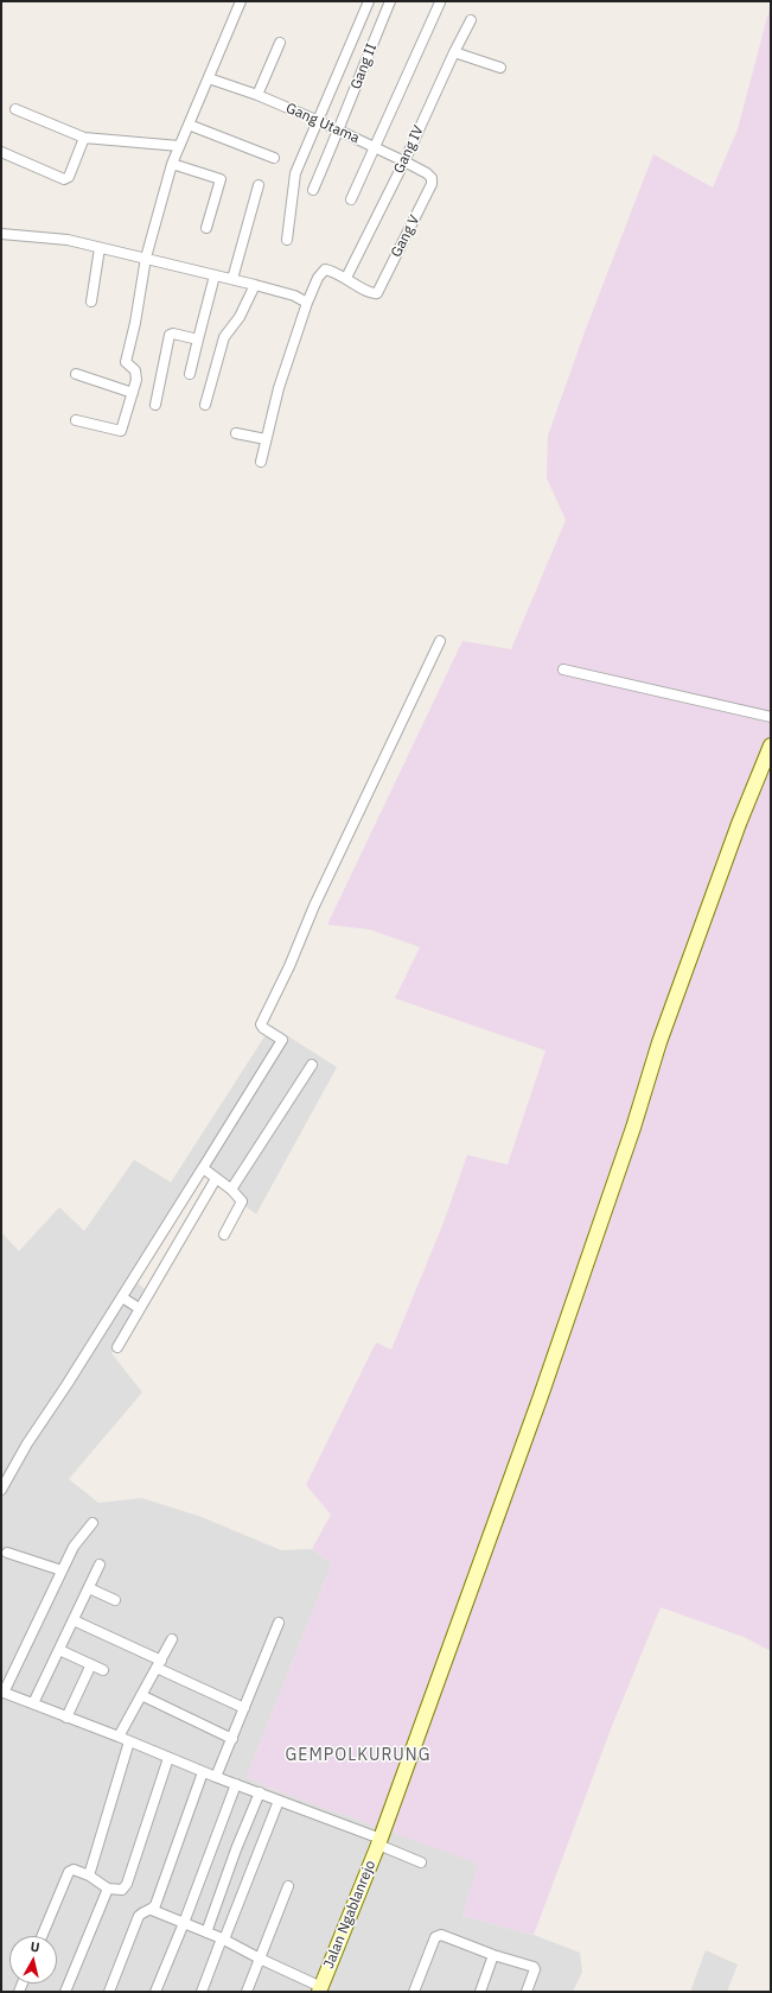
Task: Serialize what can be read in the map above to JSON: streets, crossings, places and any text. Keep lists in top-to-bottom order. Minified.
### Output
{"streets":{"street":["Gang II","Gang Utama","Gang IV","Gang V","Jalan Ngablanrejo"]},"crossings":[["Gang II","Gang Utama"],["Gang Utama","Gang IV"],["Gang Utama","Gang V"],["Gang IV","Gang V"]],"districts":["GEMPOLKURUNG"],"north":"top"}
